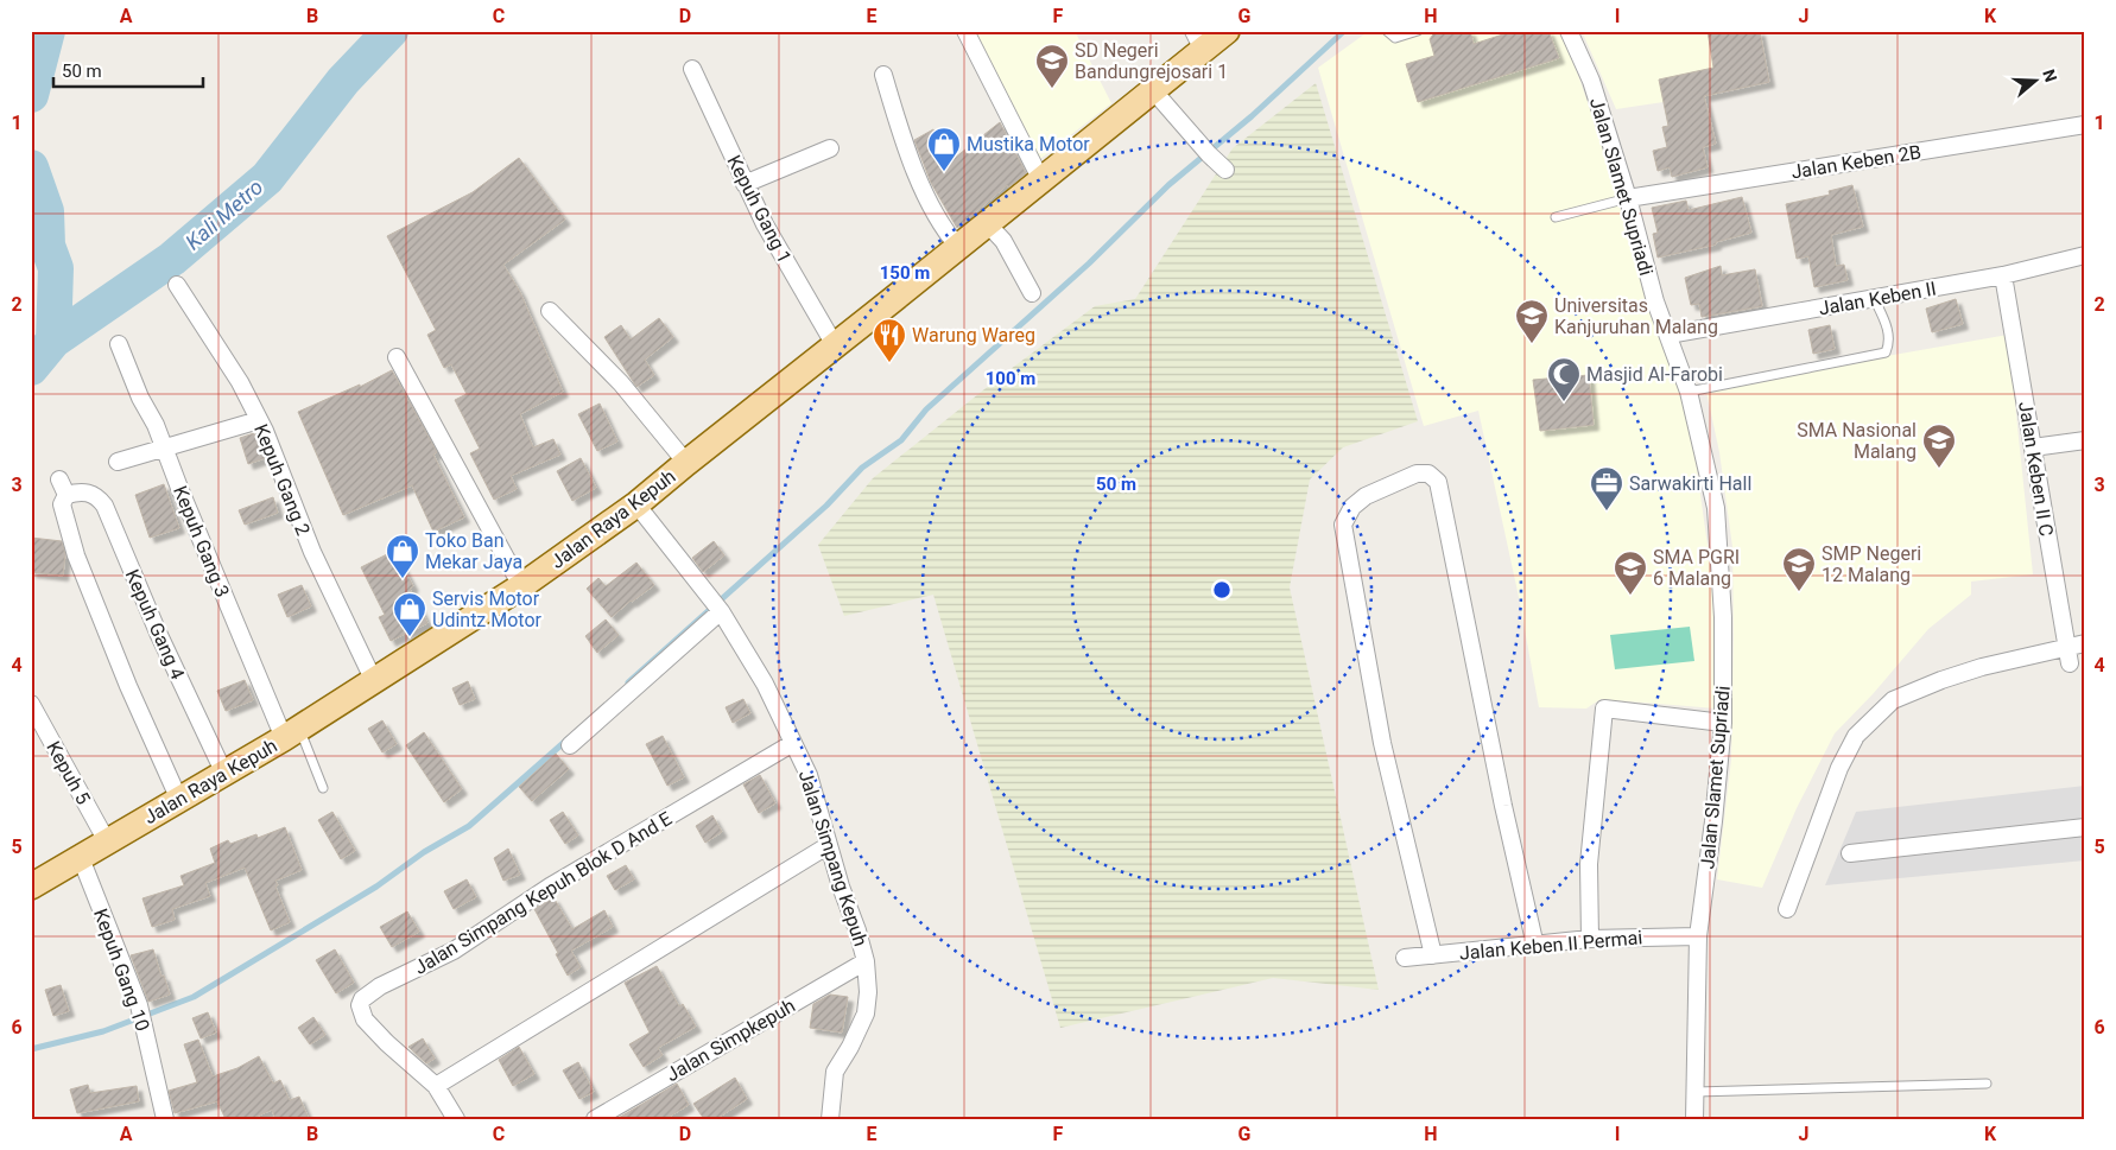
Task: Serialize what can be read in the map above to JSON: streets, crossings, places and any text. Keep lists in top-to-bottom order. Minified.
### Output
{"streets":{"main road":["Jalan Raya Kepuh"],"street":["Jalan Keben 2B","Jalan Slamet Supriadi","Kepuh Gang 1","Jalan Keben II","Jalan Keben II C","Kepuh Gang 2","Kepuh Gang 3","Kepuh Gang 4","Kepuh 5","Jalan Simpang Kepuh","Jalan Simpang Kepuh Blok D And E","Jalan Keben II Permai","Kepuh Gang 10","Jalan Simpkepuh"]},"crossings":[["Jalan Keben 2B","Jalan Slamet Supriadi"],["Jalan Slamet Supriadi","Jalan Keben II"],["Jalan Slamet Supriadi","Jalan Keben II Permai"],["Kepuh Gang 1","Jalan Raya Kepuh"],["Jalan Keben II","Jalan Keben II C"],["Kepuh Gang 2","Jalan Raya Kepuh"],["Jalan Raya Kepuh","Kepuh Gang 3"],["Jalan Raya Kepuh","Kepuh Gang 4"],["Jalan Raya Kepuh","Kepuh 5"],["Jalan Raya Kepuh","Jalan Simpang Kepuh"],["Jalan Raya Kepuh","Kepuh Gang 10"],["Jalan Simpang Kepuh","Jalan Simpang Kepuh Blok D And E"],["Jalan Simpang Kepuh","Jalan Simpkepuh"]],"water":["Kali Metro"],"places":{"school or university":["SD Negeri Bandungrejosari 1","Universitas Kanjuruhan Malang","SMA Nasional Malang","SMP Negeri 12 Malang","SMA PGRI 6 Malang"],"shop":["Mustika Motor","Toko Ban Mekar Jaya","Servis Motor Udintz Motor"],"restaurant":["Warung Wareg"],"mosque":["Masjid Al-Farobi"],"office":["Sarwakirti Hall"]},"scale_bar":"50 m","north":"right","grid":{"columns":["A","B","C","D","E","F","G","H","I","J","K"],"rows":["1","2","3","4","5","6"]},"rings":["150 m","100 m","50 m"]}
